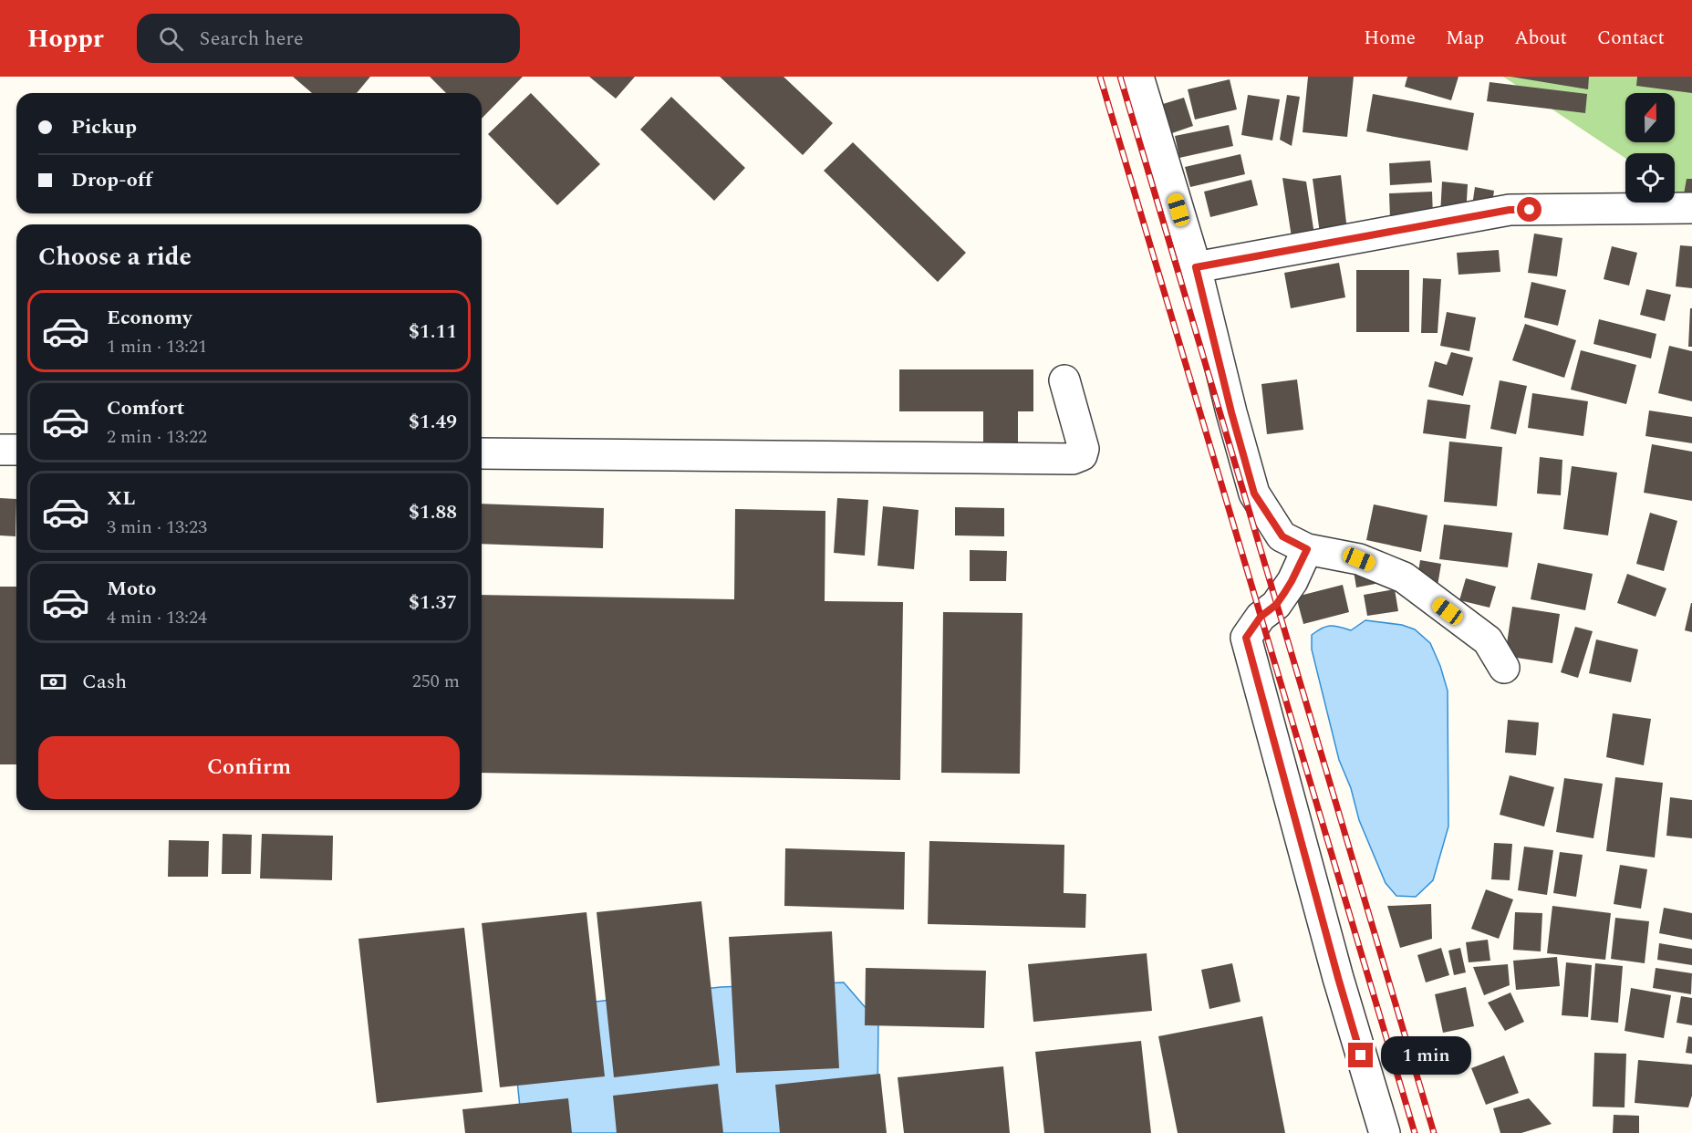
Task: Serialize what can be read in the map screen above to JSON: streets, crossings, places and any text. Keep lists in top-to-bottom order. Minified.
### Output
{"north":"top","page":{"header":"Hoppr","search":"Search here","nav":["Home","Map","About","Contact"],"banner":["Pickup","Drop-off"],"heading":"Choose a ride","list":[{"name":"Economy","note":"1 min · 13:21","value":"$1.11"},{"name":"Comfort","note":"2 min · 13:22","value":"$1.49"},{"name":"XL","note":"3 min · 13:23","value":"$1.88"},{"name":"Moto","note":"4 min · 13:24","value":"$1.37"}],"pay":["Cash","250 m"],"buttons":"Confirm","bubble":"1 min"}}
